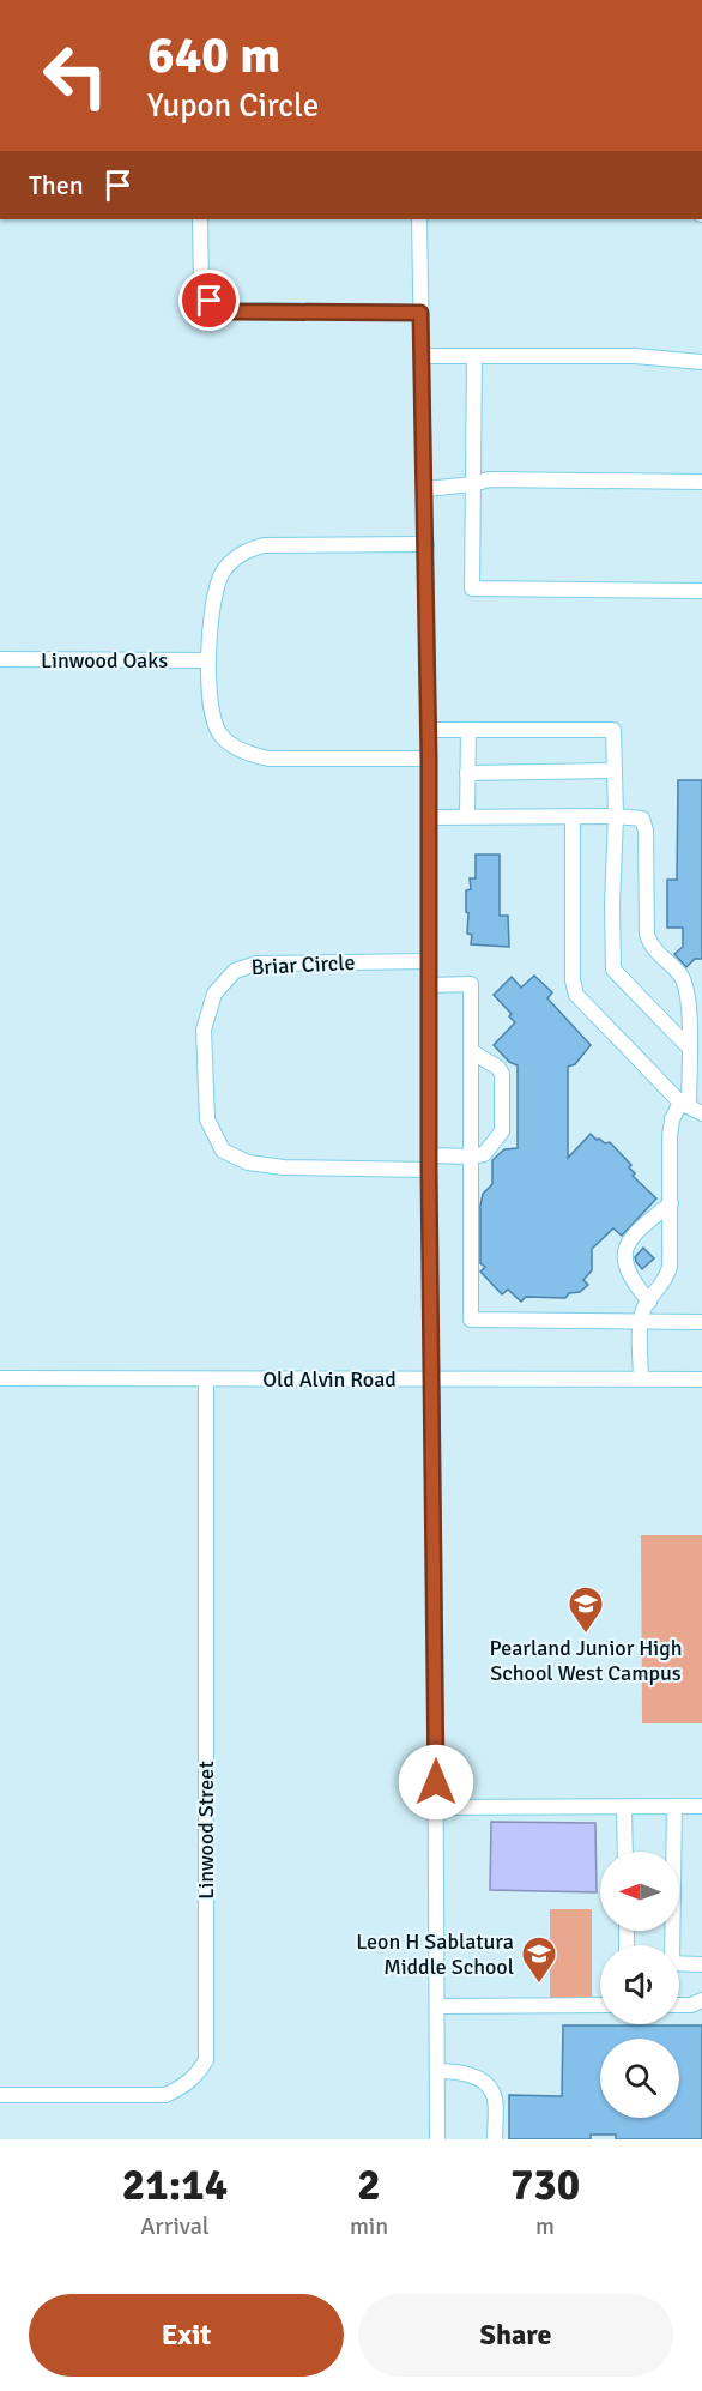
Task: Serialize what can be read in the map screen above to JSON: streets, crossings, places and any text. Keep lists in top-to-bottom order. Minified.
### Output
{"streets":{"street":["Linwood Oaks","Briar Circle","Old Alvin Road","Linwood Street"]},"crossings":[["Old Alvin Road","Linwood Street"]],"places":{"school or university":["Pearland Junior High School West Campus","Leon H Sablatura Middle School"]},"north":"left","page":{"turn":["640 m","Yupon Circle"],"then":"Then","eta":["21:14","Arrival","2","min","730","m"],"buttons":["Exit","Share"]}}
